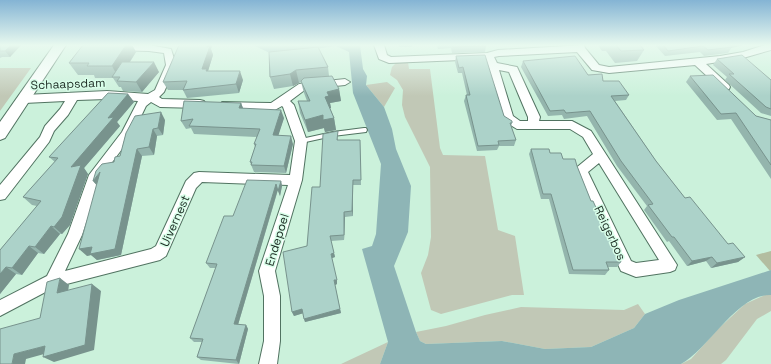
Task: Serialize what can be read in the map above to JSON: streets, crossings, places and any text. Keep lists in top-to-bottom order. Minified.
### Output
{"streets":{"street":["Schaapsdam","Uivernest","Reigerbos","Endepoel"]},"crossings":[["Schaapsdam","Endepoel"],["Uivernest","Endepoel"]]}
